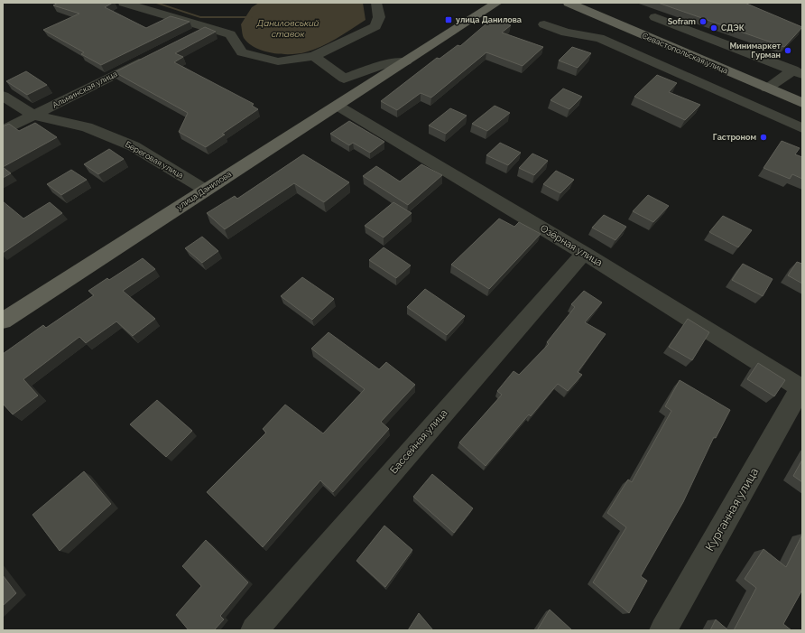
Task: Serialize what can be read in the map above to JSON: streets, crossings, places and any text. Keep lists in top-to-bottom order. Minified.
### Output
{"streets":{"main road":["Севастопольская улица","улица Данилова"],"street":["Альминская улица","Береговая улица","Озёрная улица","Бассейная улица","Курганная улица"]},"crossings":[["Альминская улица","Береговая улица"],["Береговая улица","улица Данилова"],["улица Данилова","Озёрная улица"],["Озёрная улица","Бассейная улица"],["Озёрная улица","Курганная улица"]],"water":["Даниловський ставок"],"places":{"transit":["улица Данилова"],"other":["Sofram","СДЭК","Минимаркет Гурман","Гастроном"]}}
